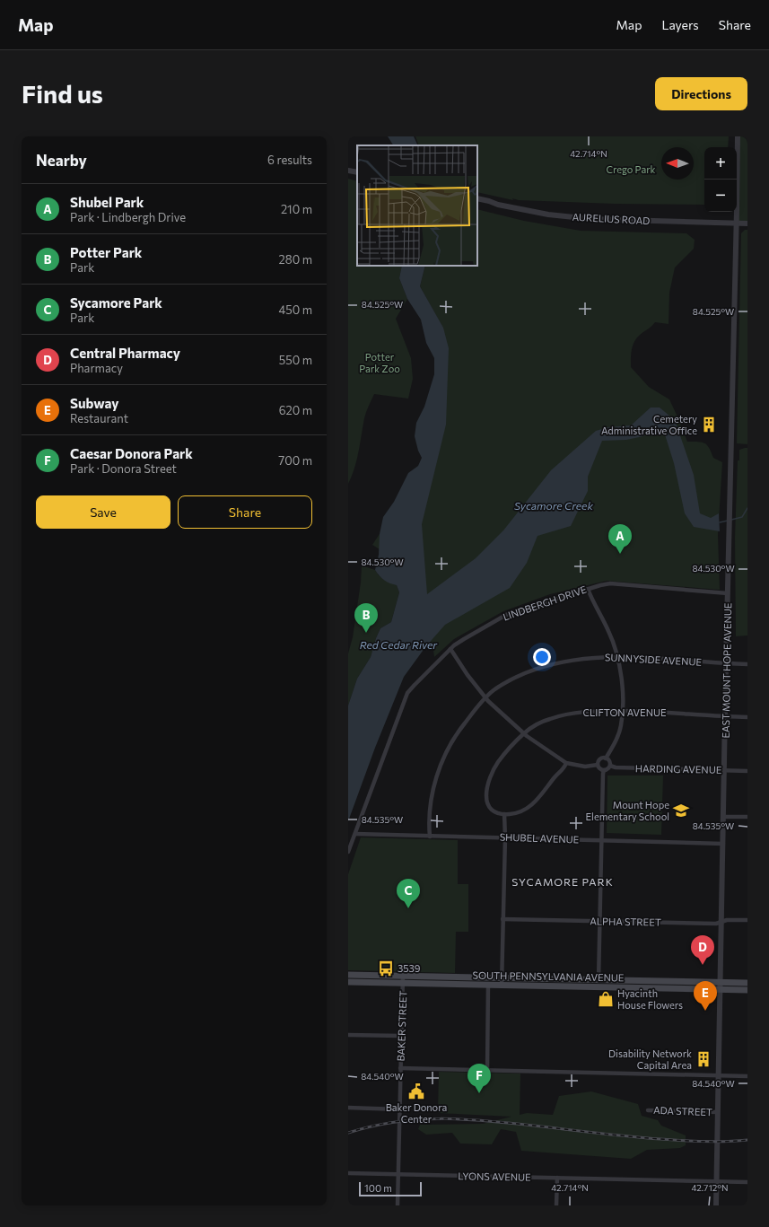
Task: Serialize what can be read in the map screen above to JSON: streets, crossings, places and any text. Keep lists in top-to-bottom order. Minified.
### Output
{"streets":{"main road":["SOUTH PENNSYLVANIA AVENUE"],"street":["AURELIUS ROAD","LINDBERGH DRIVE","SUNNYSIDE AVENUE","EAST MOUNT HOPE AVENUE","CLIFTON AVENUE","HARDING AVENUE","SHUBEL AVENUE","ALPHA STREET","BAKER STREET","ADA STREET","LYONS AVENUE"]},"crossings":[["AURELIUS ROAD","EAST MOUNT HOPE AVENUE"],["LINDBERGH DRIVE","EAST MOUNT HOPE AVENUE"],["LINDBERGH DRIVE","SHUBEL AVENUE"],["SUNNYSIDE AVENUE","EAST MOUNT HOPE AVENUE"],["SUNNYSIDE AVENUE","SHUBEL AVENUE"],["EAST MOUNT HOPE AVENUE","CLIFTON AVENUE"],["EAST MOUNT HOPE AVENUE","HARDING AVENUE"],["EAST MOUNT HOPE AVENUE","SHUBEL AVENUE"],["EAST MOUNT HOPE AVENUE","ALPHA STREET"],["EAST MOUNT HOPE AVENUE","SOUTH PENNSYLVANIA AVENUE"],["EAST MOUNT HOPE AVENUE","ADA STREET"],["EAST MOUNT HOPE AVENUE","LYONS AVENUE"],["SOUTH PENNSYLVANIA AVENUE","BAKER STREET"],["BAKER STREET","LYONS AVENUE"]],"districts":["SYCAMORE PARK"],"water":["Sycamore Creek","Red Cedar River"],"parks":["Crego Park","Potter Park Zoo"],"places":{"building":["Cemetery Administrative Office","Disability Network Capital Area"],"school or university":["Mount Hope Elementary School"],"bus stop":["3539"],"shop":["Hyacinth House Flowers"],"public building":["Baker Donora Center"]},"scale_bar":"100 m","north":"left","page":{"header":"Map","nav":["Map","Layers","Share"],"buttons":["Directions",["Save","Share"]],"title":"Find us","heading":["Nearby","6 results"],"map_buttons":["+","−"],"list":[{"mark":"A","name":"Shubel Park","note":"Park · Lindbergh Drive","value":"210 m"},{"mark":"B","name":"Potter Park","note":"Park","value":"280 m"},{"mark":"C","name":"Sycamore Park","note":"Park","value":"450 m"},{"mark":"D","name":"Central Pharmacy","note":"Pharmacy","value":"550 m"},{"mark":"E","name":"Subway","note":"Restaurant","value":"620 m"},{"mark":"F","name":"Caesar Donora Park","note":"Park · Donora Street","value":"700 m"}],"pins":["A","B","C","D","E","F"],"scale":"100 m"},"coordinates":["42.714°N","84.525°W","84.530°W","84.535°W","84.540°W","42.712°N"]}
